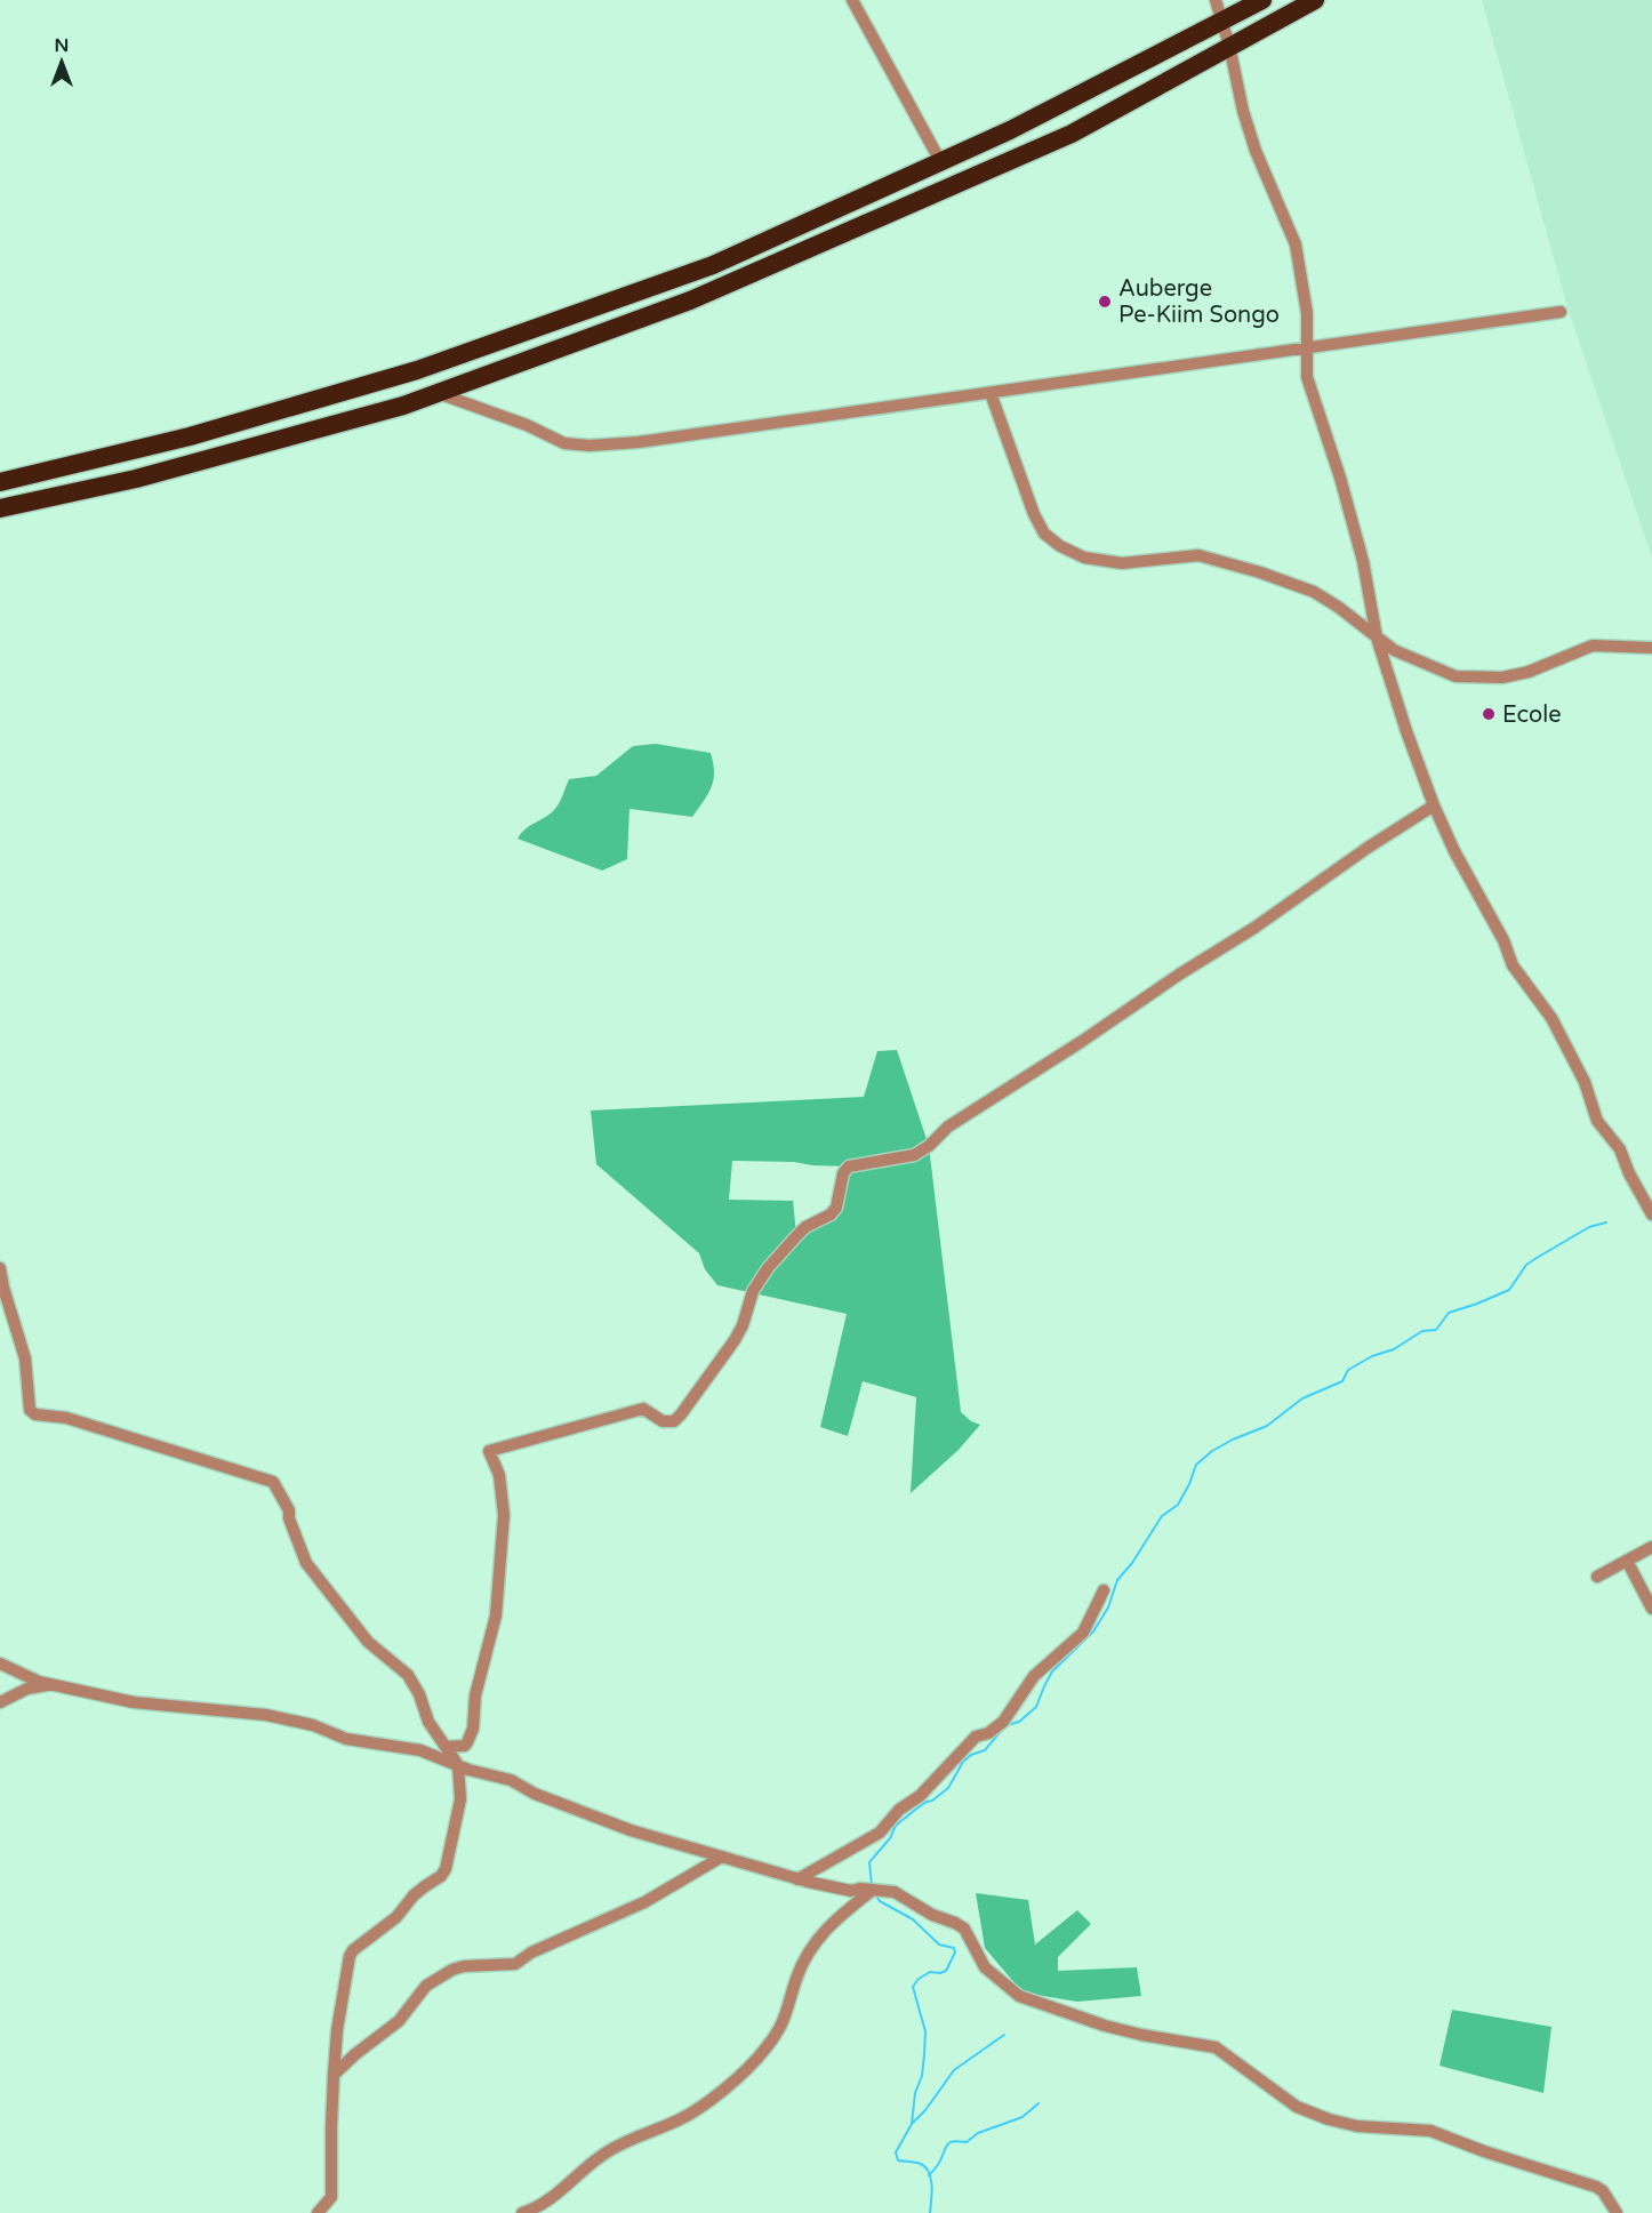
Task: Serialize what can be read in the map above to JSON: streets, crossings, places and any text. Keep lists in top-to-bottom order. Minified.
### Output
{"places":["Auberge Pe-Kiim Songo","Ecole"],"north":"top"}
